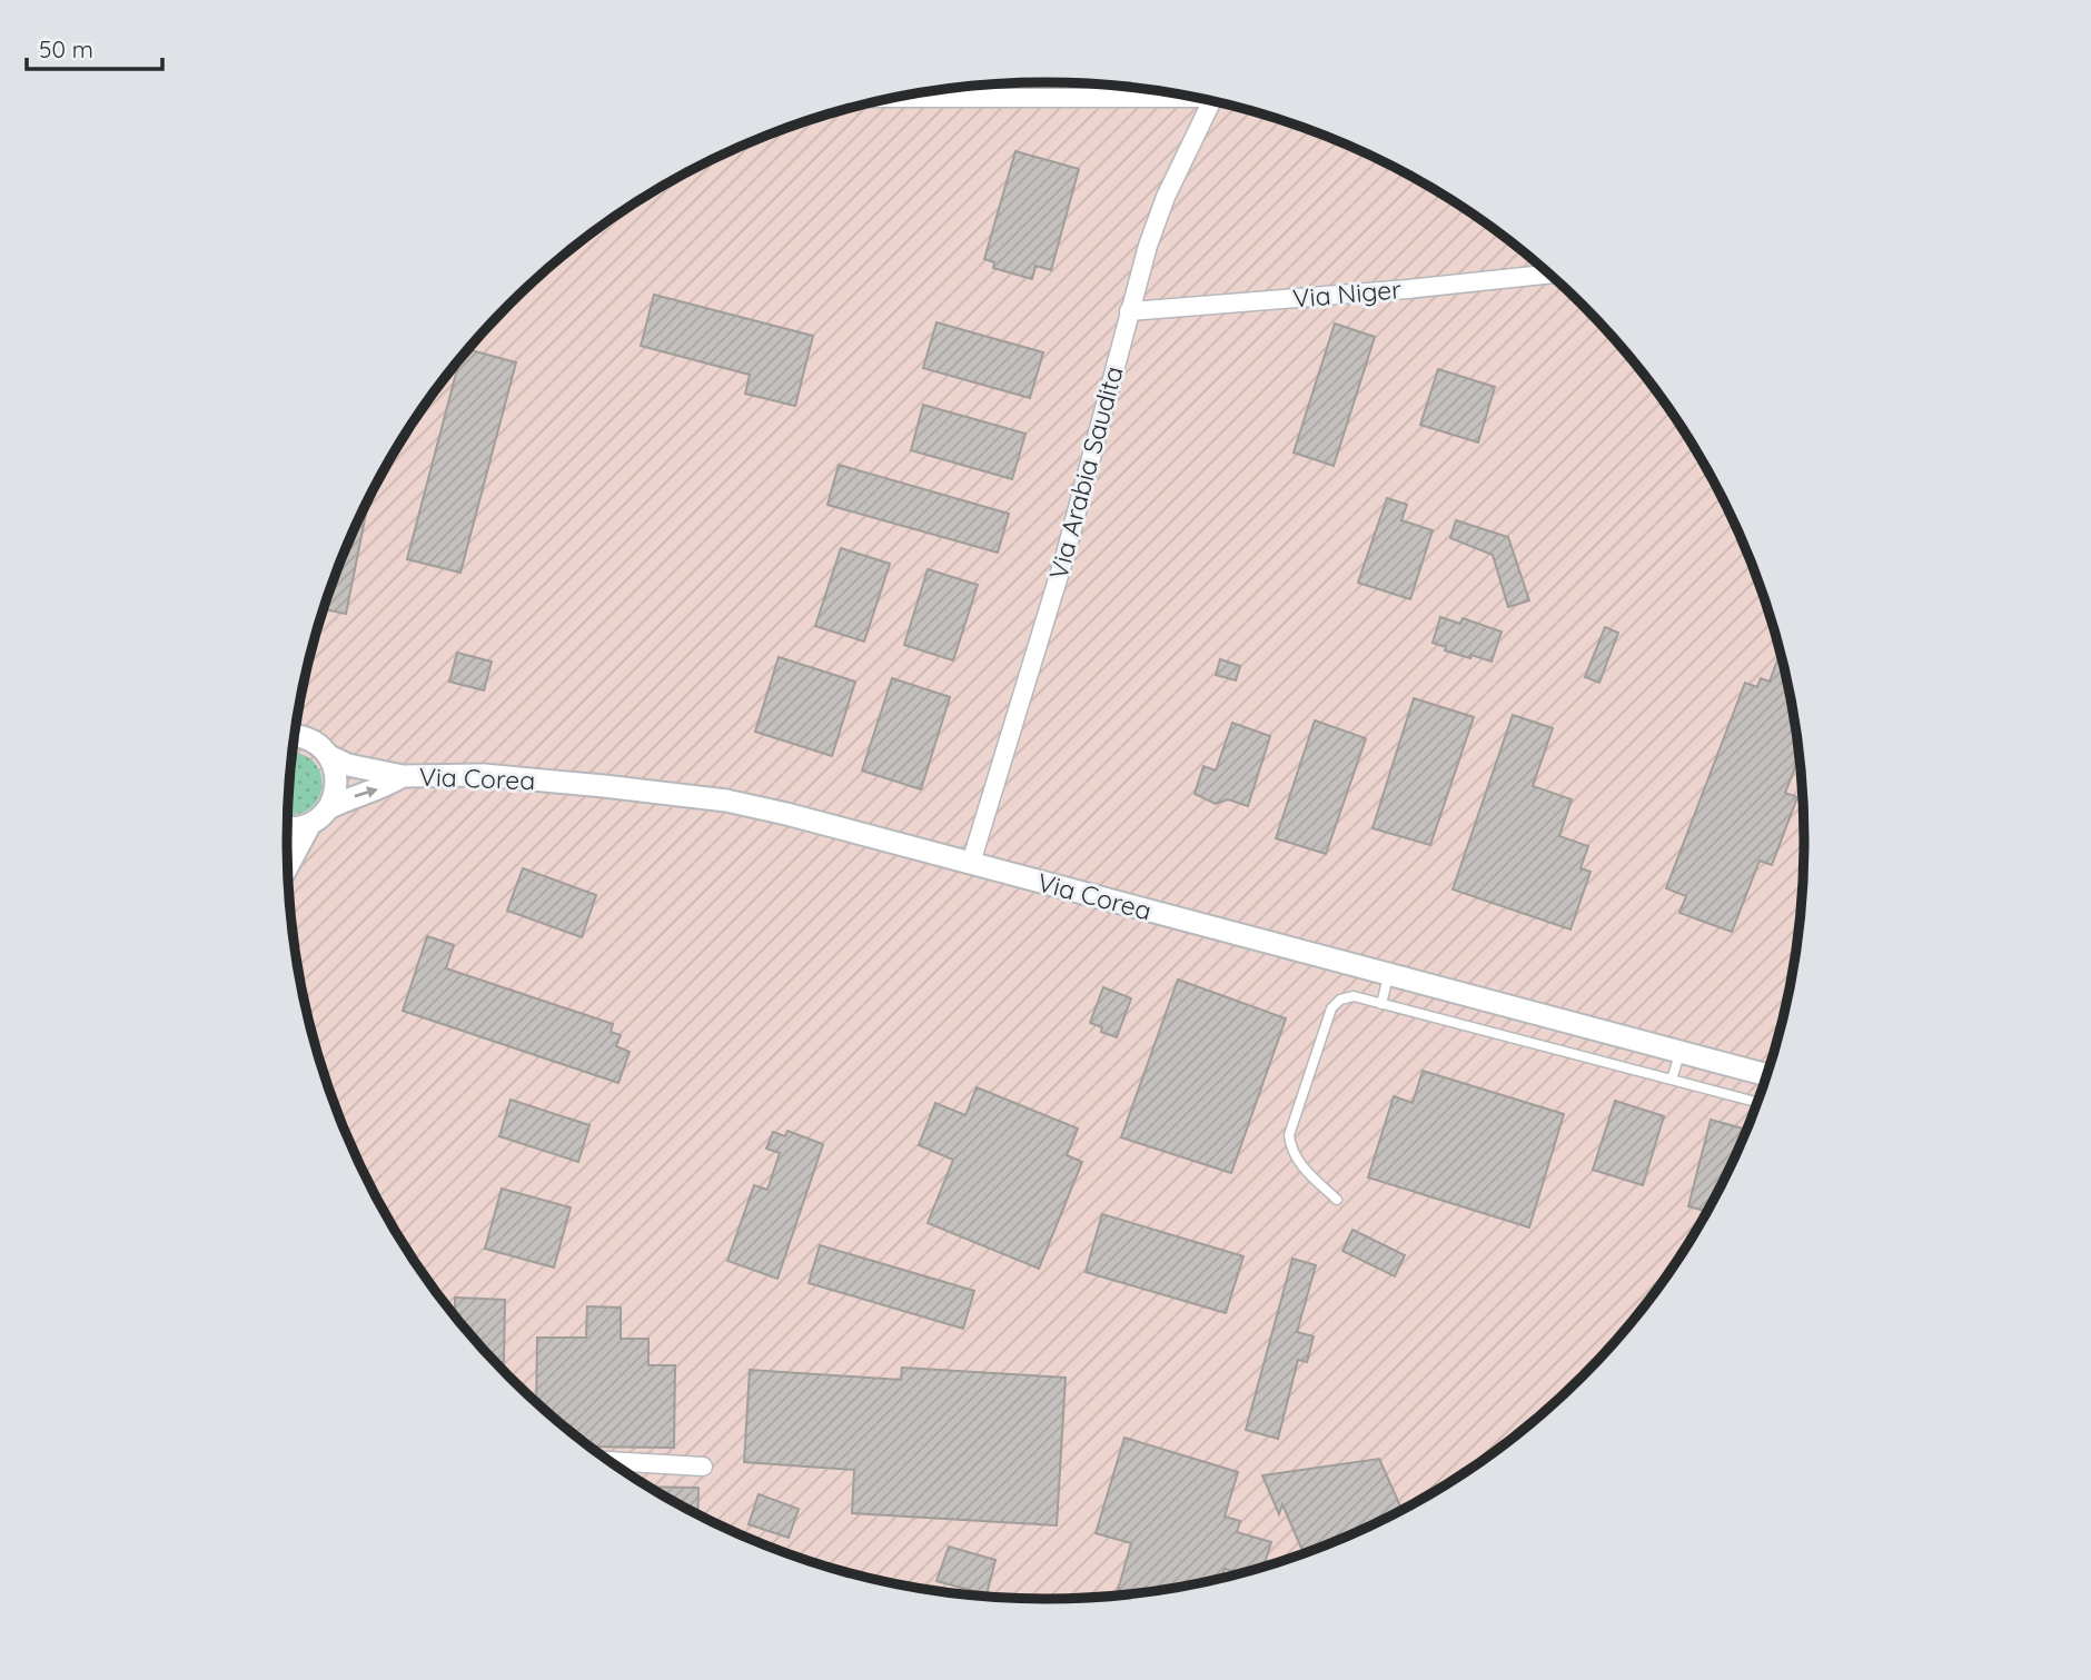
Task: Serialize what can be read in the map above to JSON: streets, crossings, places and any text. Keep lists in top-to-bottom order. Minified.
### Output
{"streets":{"street":["Via Niger","Via Arabia Saudita","Via Corea"]},"crossings":[["Via Niger","Via Arabia Saudita"],["Via Arabia Saudita","Via Corea"]],"scale_bar":"50 m"}
